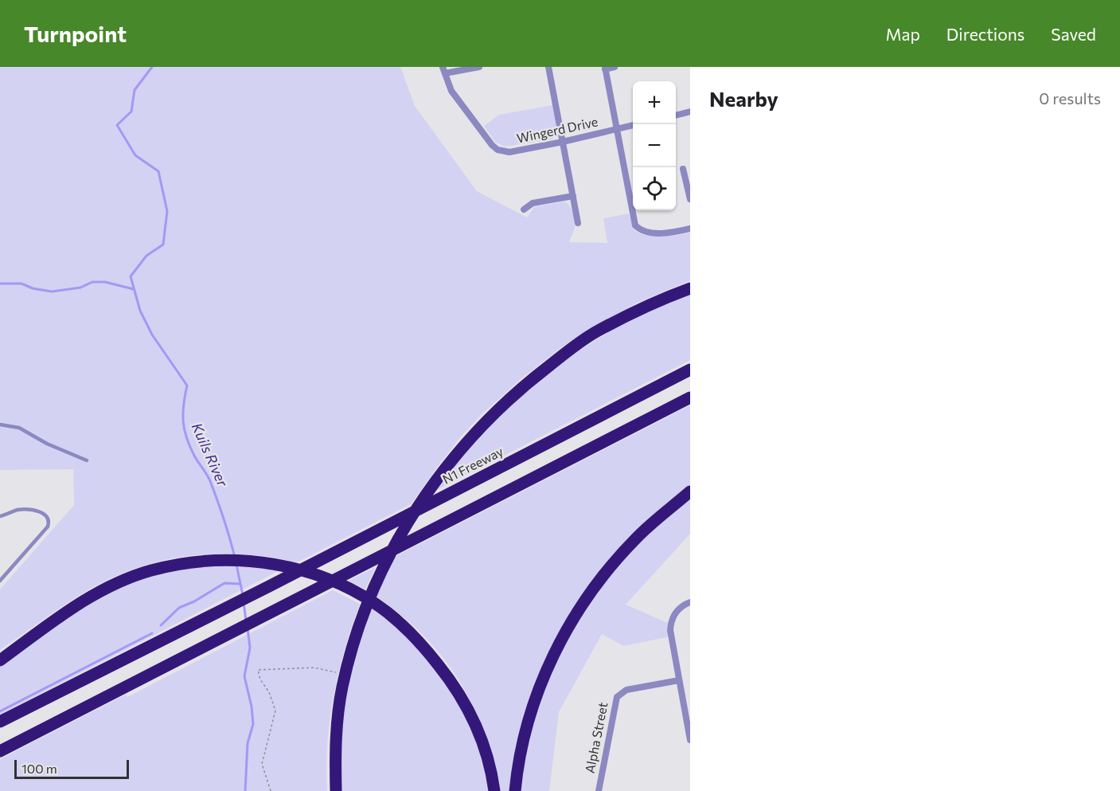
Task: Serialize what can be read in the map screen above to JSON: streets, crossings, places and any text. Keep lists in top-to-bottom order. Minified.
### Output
{"streets":{"highway":["N1 Freeway"],"street":["Wingerd Drive","Alpha Street"]},"water":["Kuils River"],"scale_bar":"100 m","page":{"header":"Turnpoint","nav":["Map","Directions","Saved"],"heading":["Nearby","0 results"],"map_buttons":["+","−"],"scale":"100 m"}}
